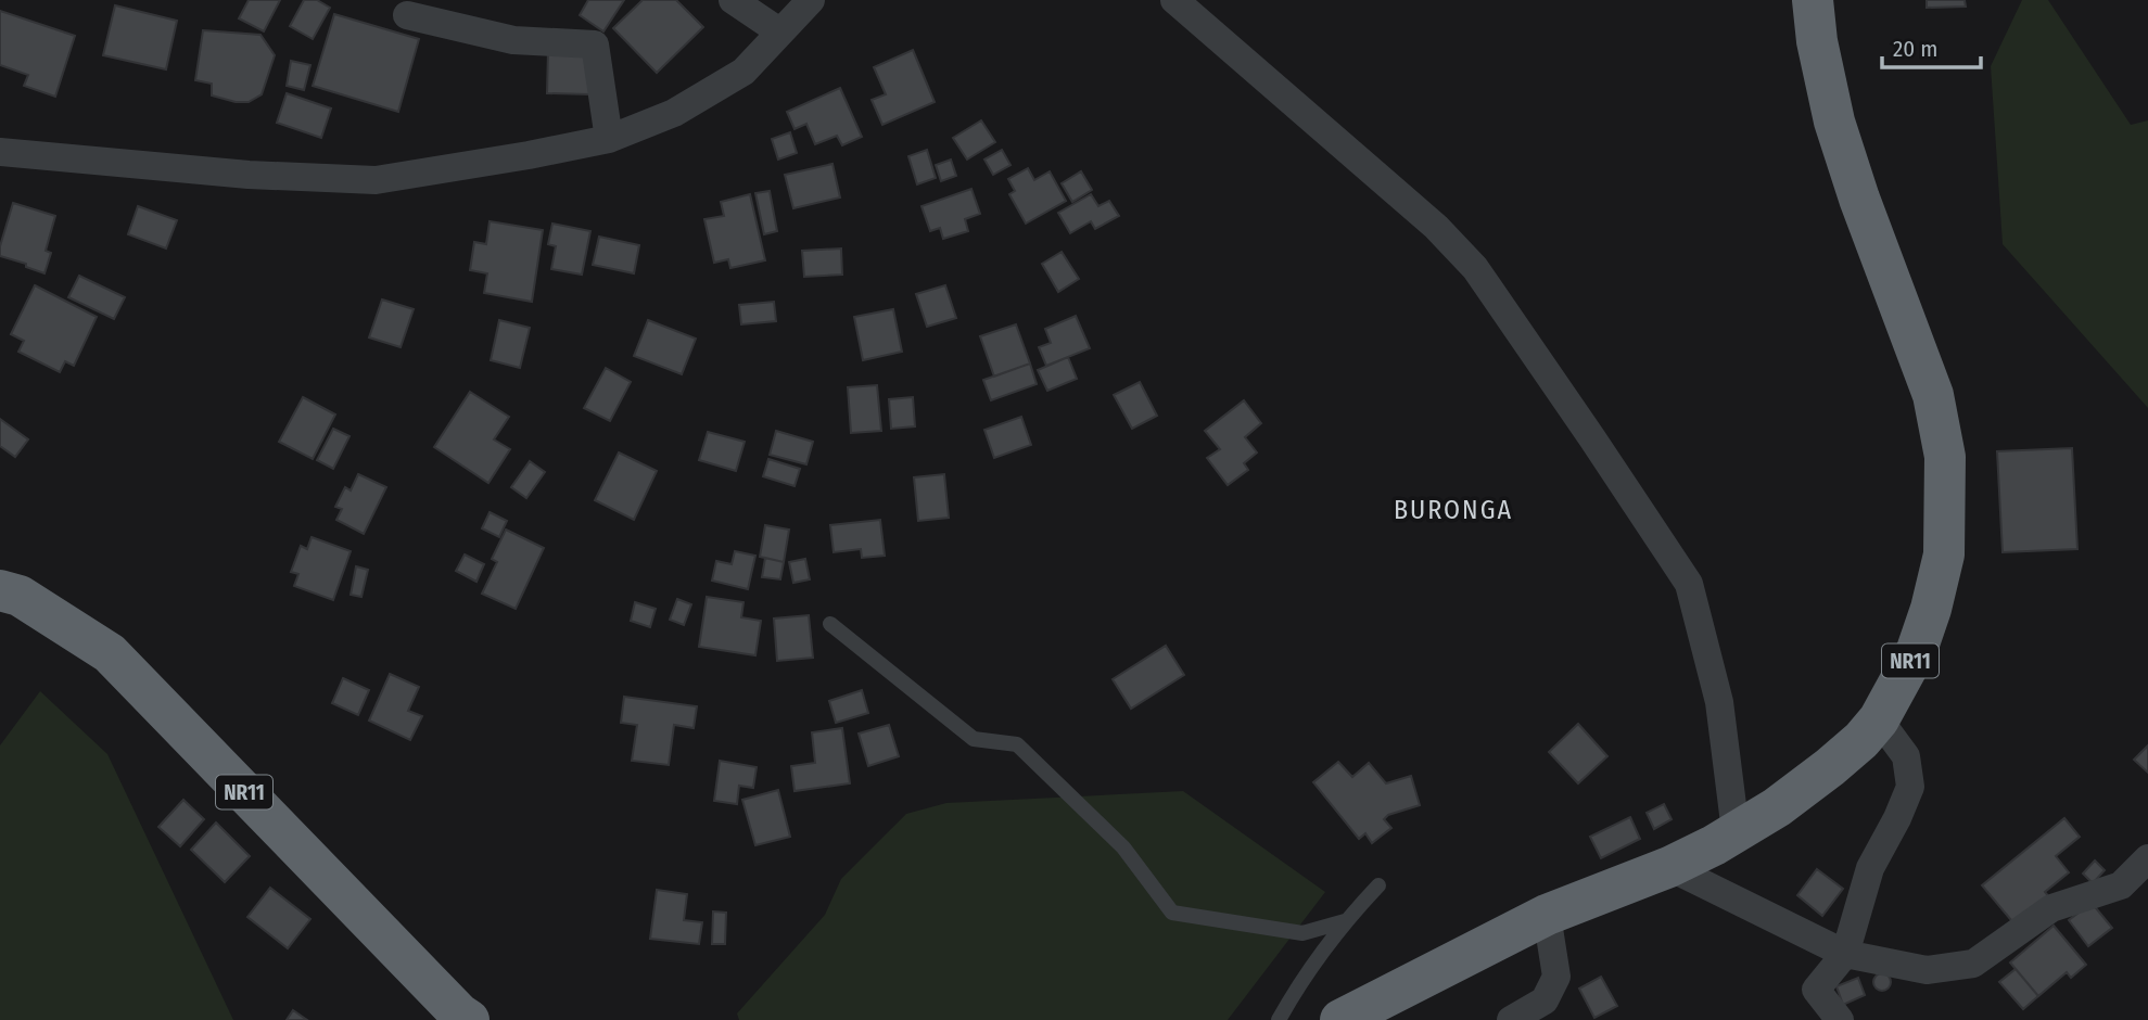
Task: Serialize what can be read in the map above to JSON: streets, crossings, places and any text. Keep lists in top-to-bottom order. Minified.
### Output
{"streets":{"highway":["NR11"]},"districts":["BURONGA"],"scale_bar":"20 m"}
